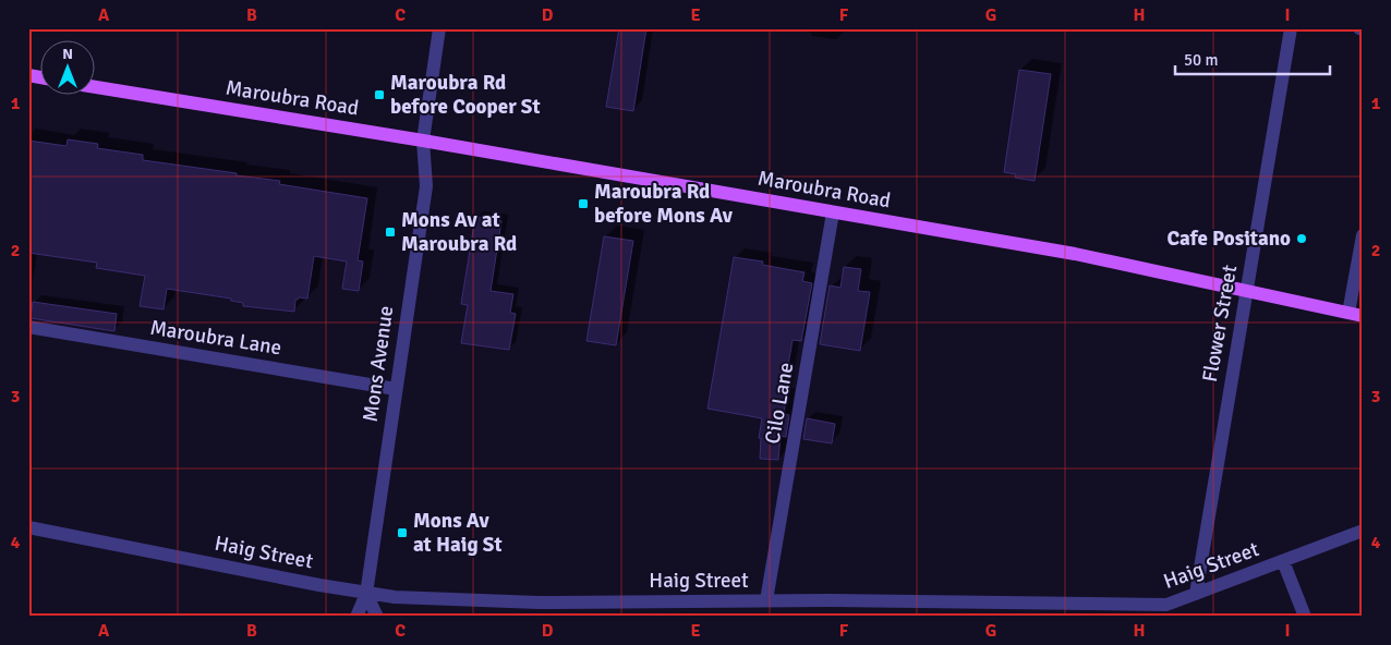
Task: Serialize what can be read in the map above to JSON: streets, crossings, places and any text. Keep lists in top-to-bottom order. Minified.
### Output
{"streets":{"main road":["Maroubra Road"],"street":["Flower Street","Maroubra Lane","Mons Avenue","Cilo Lane","Haig Street"]},"crossings":[["Maroubra Road","Flower Street"],["Maroubra Road","Mons Avenue"],["Maroubra Road","Cilo Lane"],["Flower Street","Haig Street"],["Maroubra Lane","Mons Avenue"],["Mons Avenue","Haig Street"],["Cilo Lane","Haig Street"]],"places":{"transit":["Maroubra Rd before Cooper St","Maroubra Rd before Mons Av","Mons Av at Maroubra Rd","Mons Av at Haig St"],"other":["Cafe Positano"]},"scale_bar":"50 m","north":"top","grid":{"columns":["A","B","C","D","E","F","G","H","I"],"rows":["1","2","3","4"]}}
